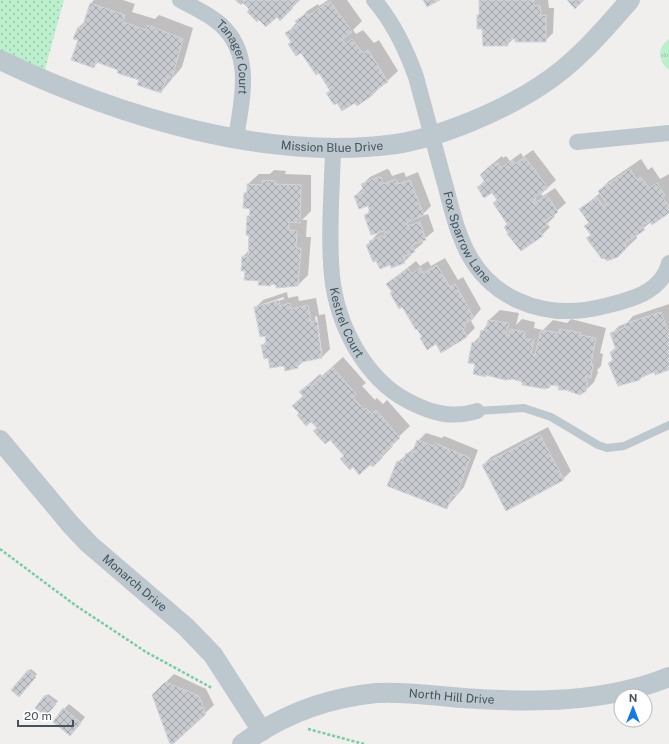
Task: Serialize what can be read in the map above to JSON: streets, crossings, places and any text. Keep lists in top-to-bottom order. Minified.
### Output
{"streets":{"street":["Tanager Court","Mission Blue Drive","Fox Sparrow Lane","Kestrel Court","Monarch Drive","North Hill Drive"]},"crossings":[["Tanager Court","Mission Blue Drive"],["Mission Blue Drive","Fox Sparrow Lane"],["Mission Blue Drive","Kestrel Court"],["Monarch Drive","North Hill Drive"]],"scale_bar":"20 m","north":"top"}
